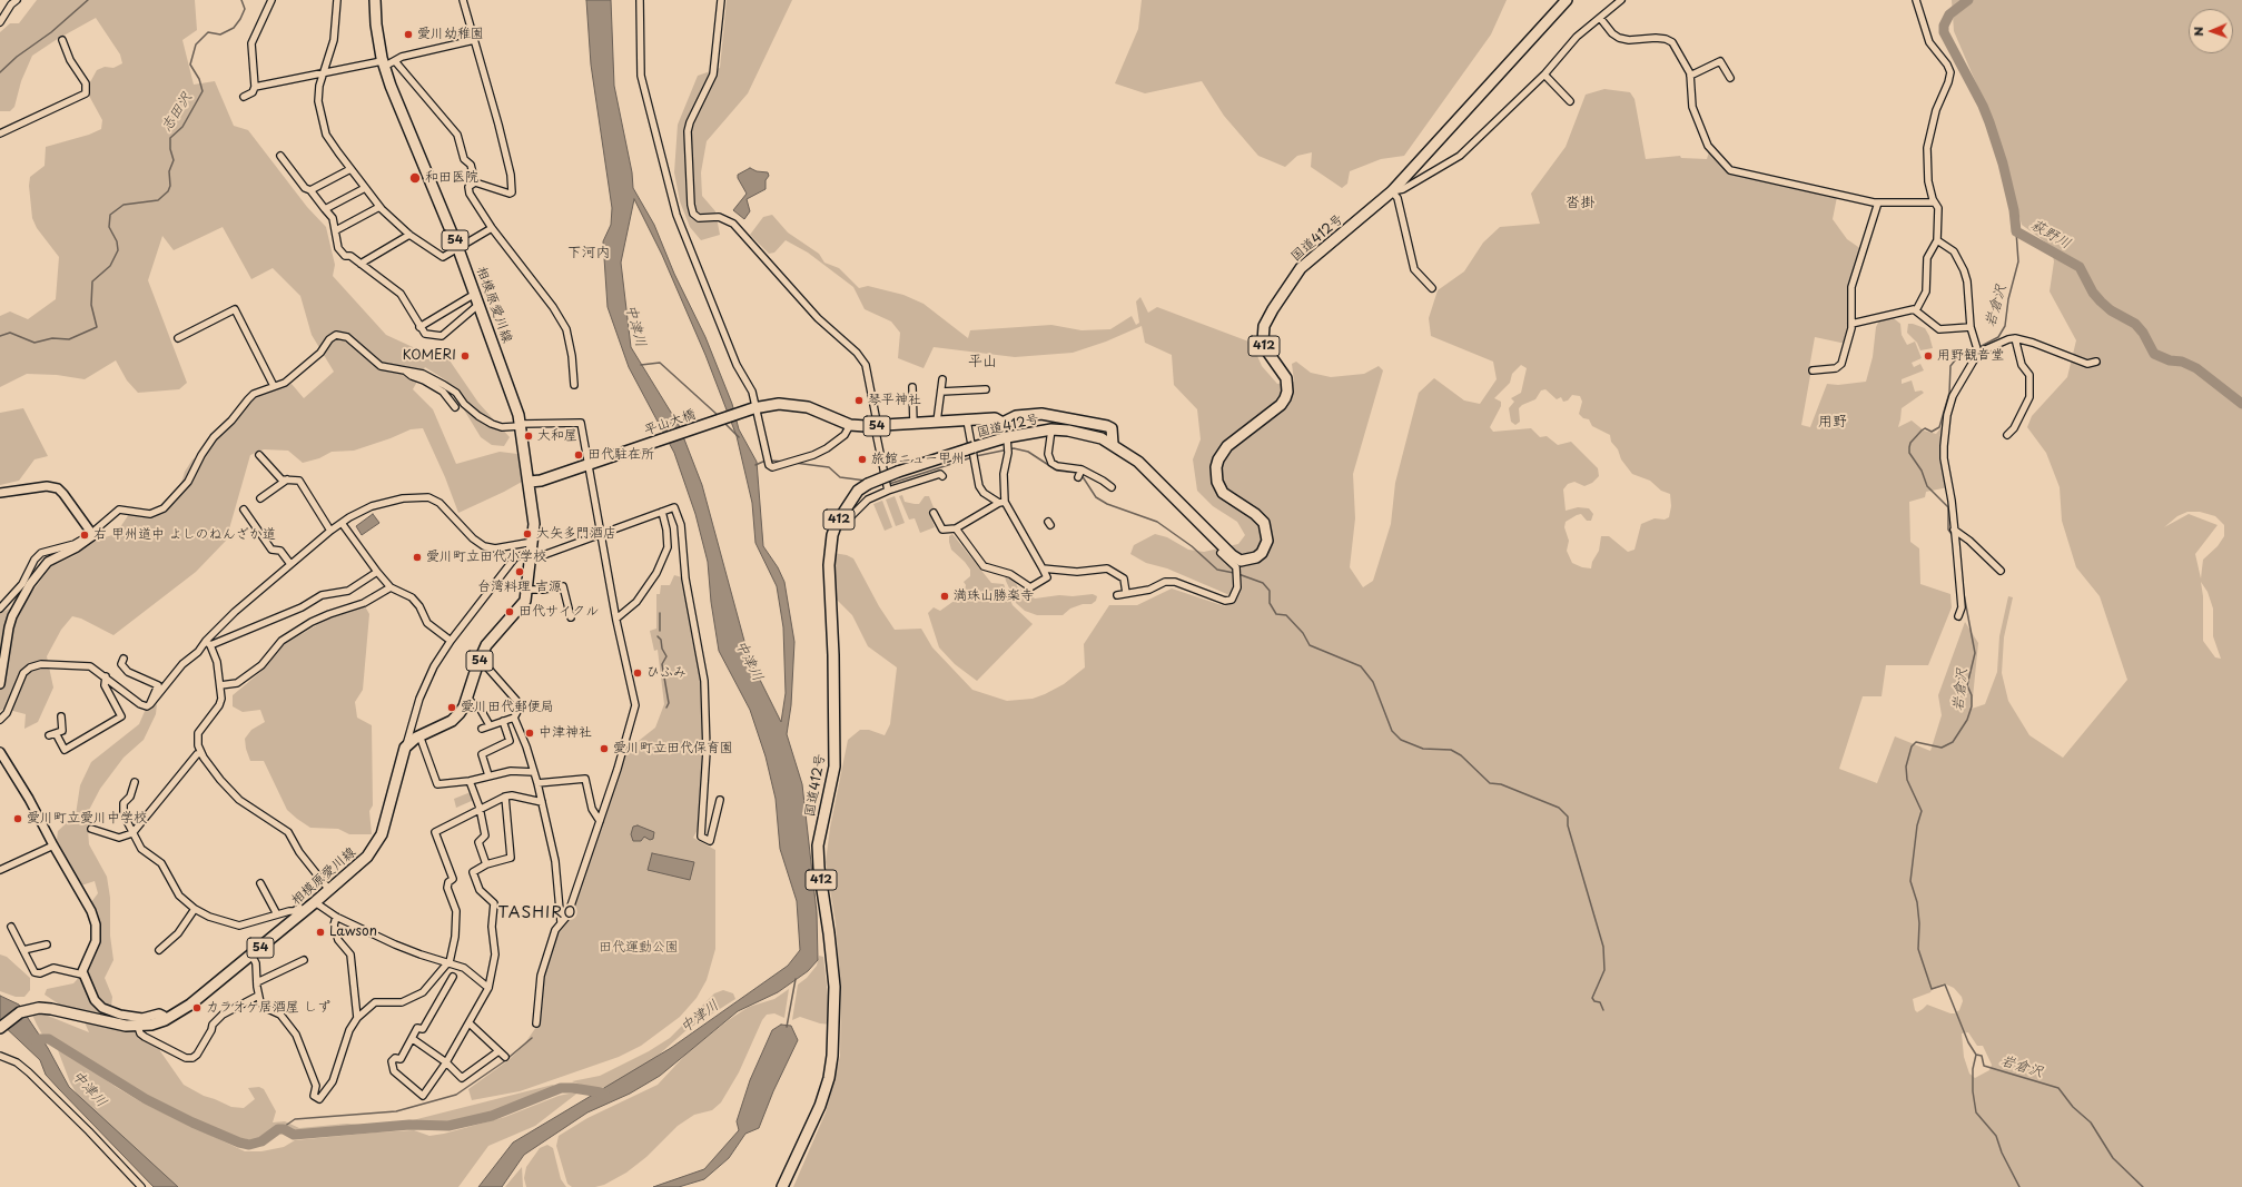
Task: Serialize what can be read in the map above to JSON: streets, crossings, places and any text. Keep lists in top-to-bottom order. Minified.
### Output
{"streets":{"main road":["国道412号","54","相模原愛川線","412","平山大橋"]},"crossings":[["国道412号","54"],["54","相模原愛川線"],["54","平山大橋"]],"districts":["沓掛","下河内","平山","用野","TASHIRO"],"water":["志田沢","萩野川","岩倉沢","中津川"],"parks":["田代運動公園"],"places":["愛川幼稚園","和田医院","KOMERI","用野観音堂","琴平神社","大和屋","田代駐在所","旅館ニュー甲州","大矢多門酒店","右 甲州道中 よしのねんざか道","愛川町立田代小学校","台湾料理 吉源","満珠山勝楽寺","田代サイクル","ひふみ","愛川田代郵便局","中津神社","愛川町立田代保育園","愛川町立愛川中学校","Lawson","カラオケ居酒屋 しず"],"north":"left"}
